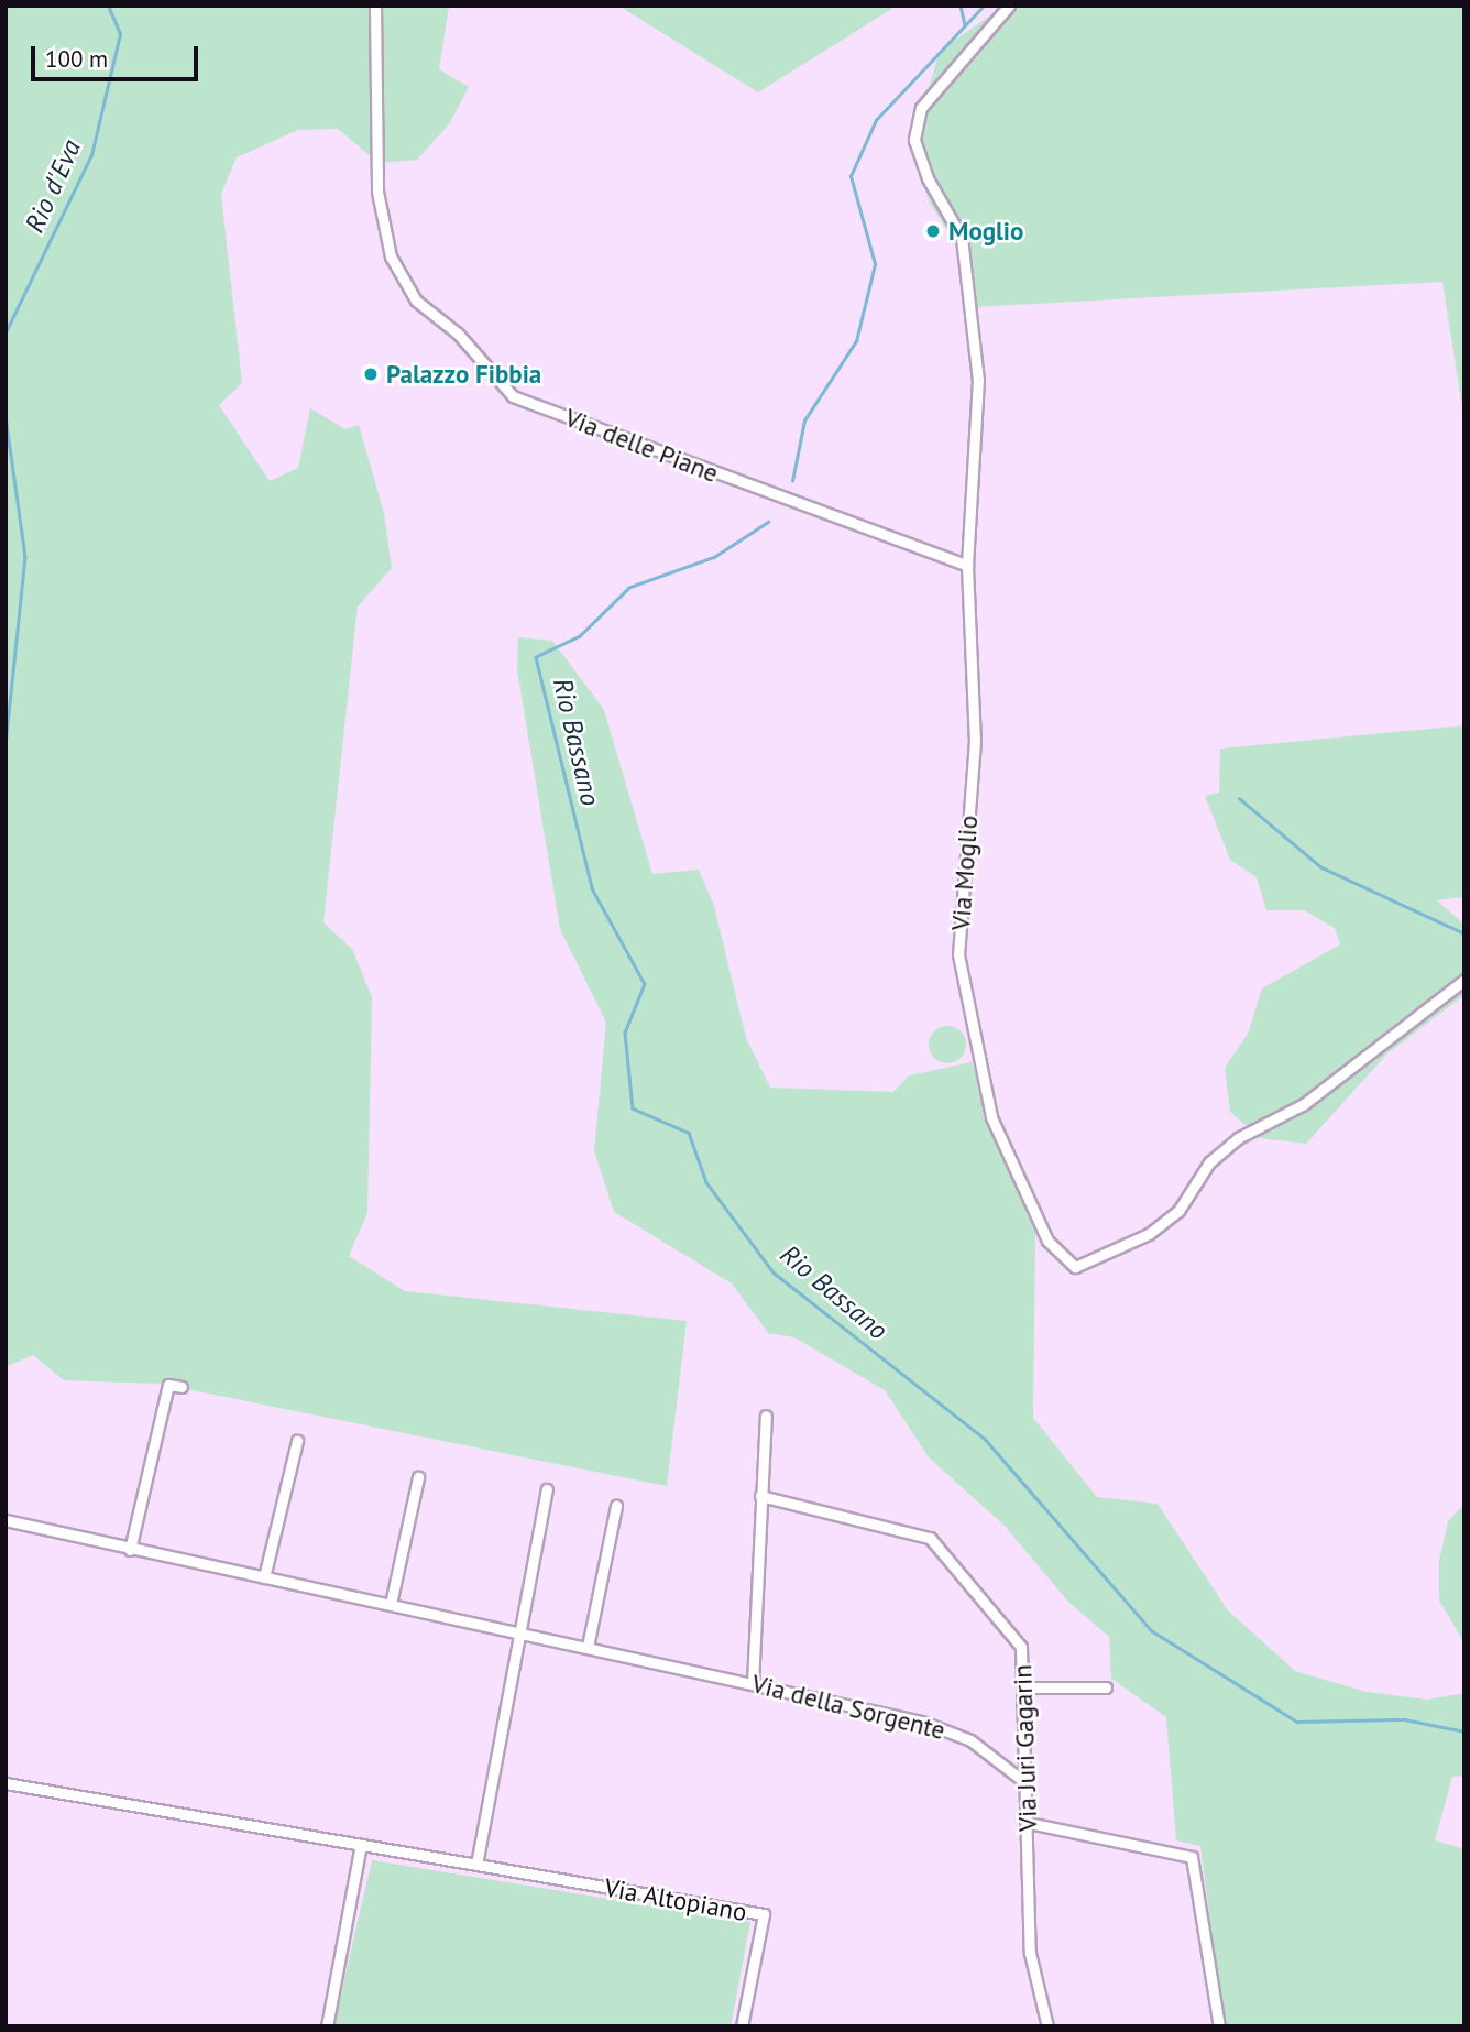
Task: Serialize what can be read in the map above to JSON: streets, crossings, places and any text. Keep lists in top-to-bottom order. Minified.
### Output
{"streets":{"street":["Via delle Piane","Via Moglio","Via della Sorgente","Via Juri Gagarin","Via Altopiano"]},"crossings":[["Via delle Piane","Via Moglio"],["Via della Sorgente","Via Juri Gagarin"]],"water":["Rio d'Eva","Rio Bassano"],"places":["Moglio","Palazzo Fibbia"],"scale_bar":"100 m"}
